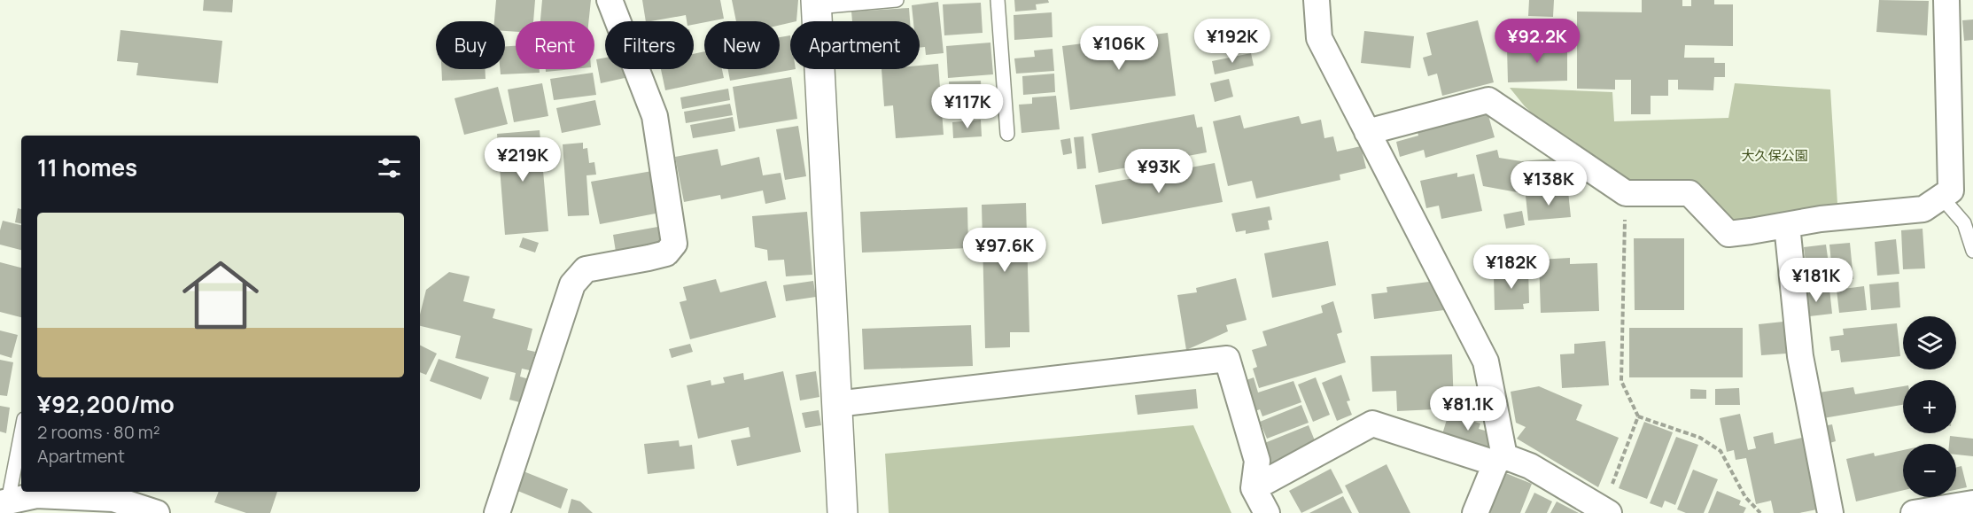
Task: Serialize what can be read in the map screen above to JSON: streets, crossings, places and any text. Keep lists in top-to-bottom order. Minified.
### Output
{"parks":["大久保公園"],"page":{"price":["¥192K","¥92.2K","¥106K","¥117K","¥219K","¥93K","¥138K","¥97.6K","¥182K","¥181K","¥81.1K"],"chip":["Buy","Rent","Filters","New","Apartment"],"heading":"11 homes","list":[{"name":"¥92,200/mo","note":"2 rooms · 80 m² · Apartment"}],"map_buttons":["+","−"]}}
